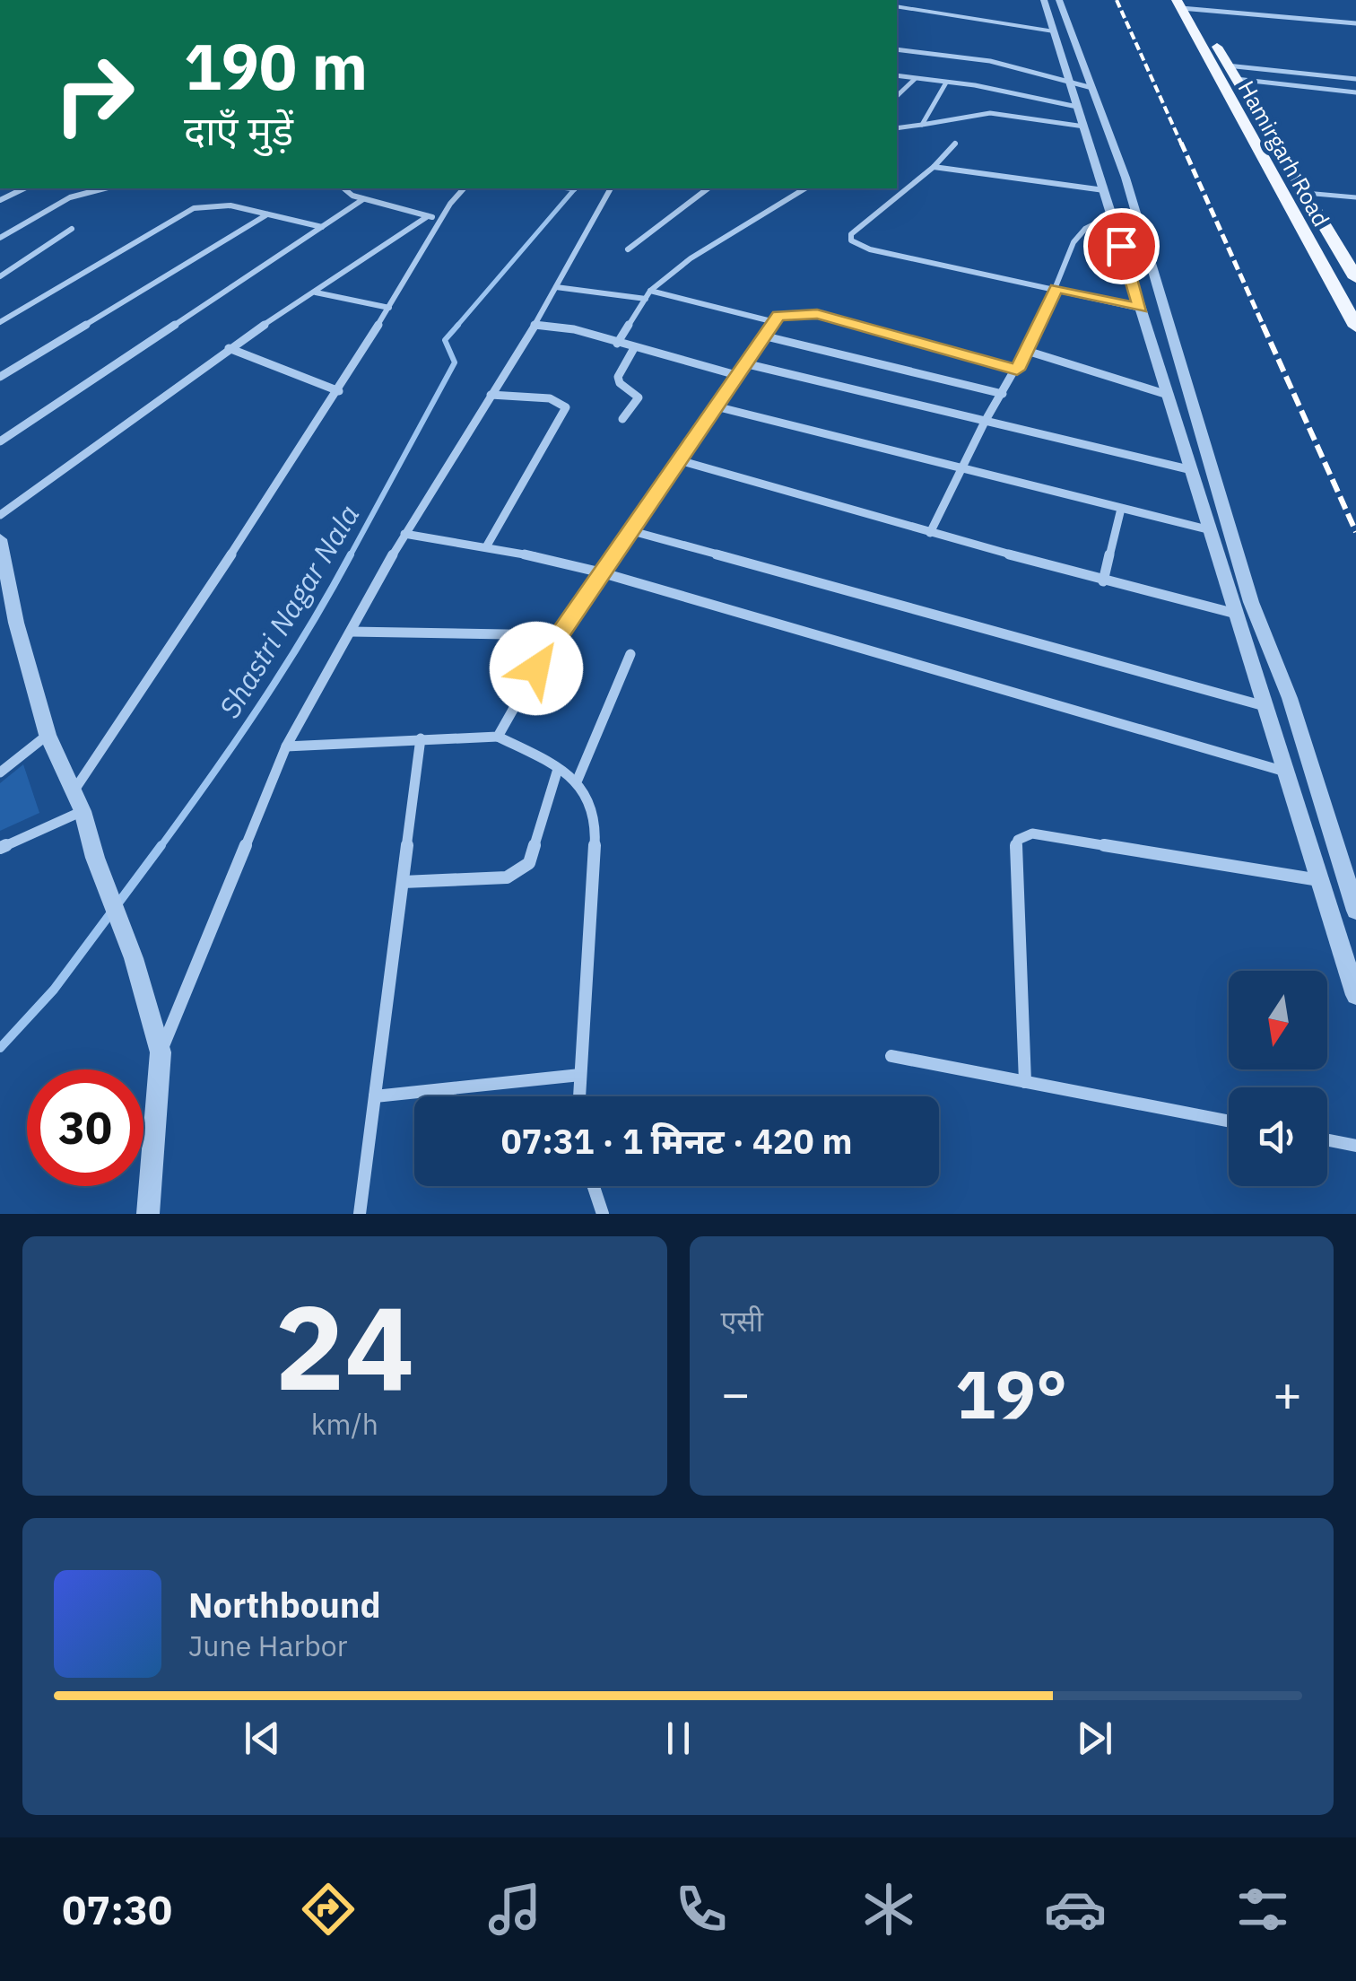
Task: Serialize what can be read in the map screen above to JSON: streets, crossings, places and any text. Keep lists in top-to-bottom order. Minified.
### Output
{"streets":{"main road":["Hamirgarh Road"]},"water":["Shastri Nagar Nala"],"north":"bottom","page":{"turn":["190 m","दाएँ मुड़ें"],"limit":"30","trip":"07:31 · 1 मिनट · 420 m","tile":[["24","km/h"],"एसी"],"heat":["−","19°","+"],"song":["Northbound","June Harbor"],"tabs":"07:30"}}
